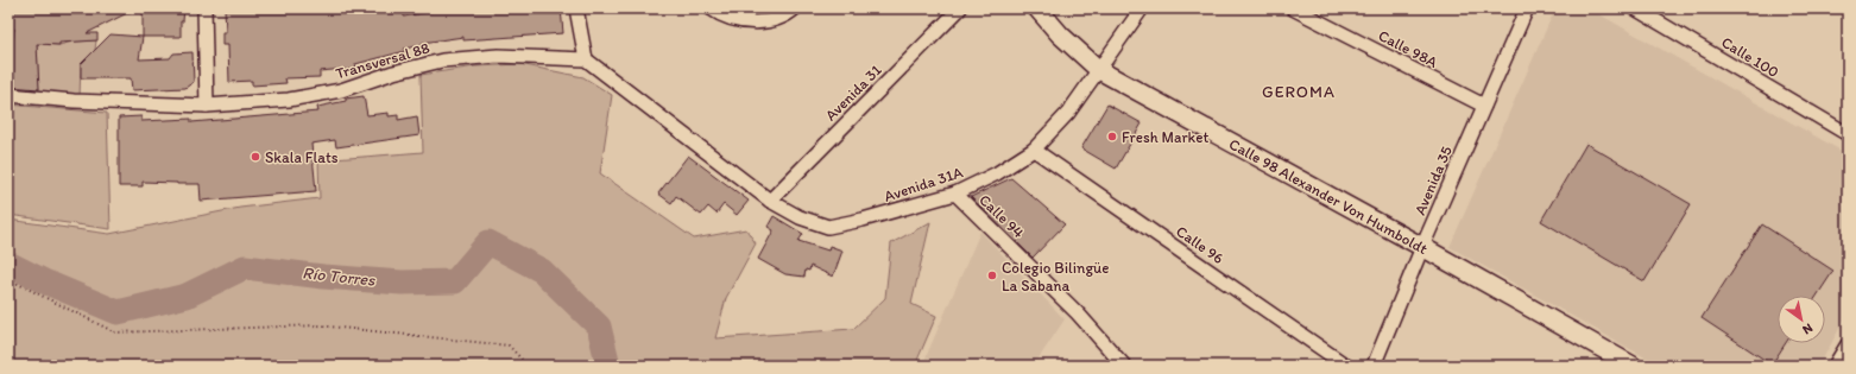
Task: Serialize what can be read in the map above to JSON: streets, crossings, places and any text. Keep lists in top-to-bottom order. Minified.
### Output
{"streets":{"street":["Calle 98A","Calle 100","Transversal 88","Avenida 31","Avenida 35","Avenida 31A","Calle 98 Alexander Von Humboldt","Calle 94","Calle 96"]},"crossings":[["Calle 98A","Avenida 35"],["Avenida 31","Avenida 31A"],["Avenida 35","Calle 98 Alexander Von Humboldt"],["Avenida 31A","Calle 98 Alexander Von Humboldt"],["Avenida 31A","Calle 94"],["Avenida 31A","Calle 96"]],"districts":["GEROMA"],"water":["Río Torres"],"places":["Fresh Market","Skala Flats","Colegio Bilingüe La Sabana"],"north":"bottom right"}
